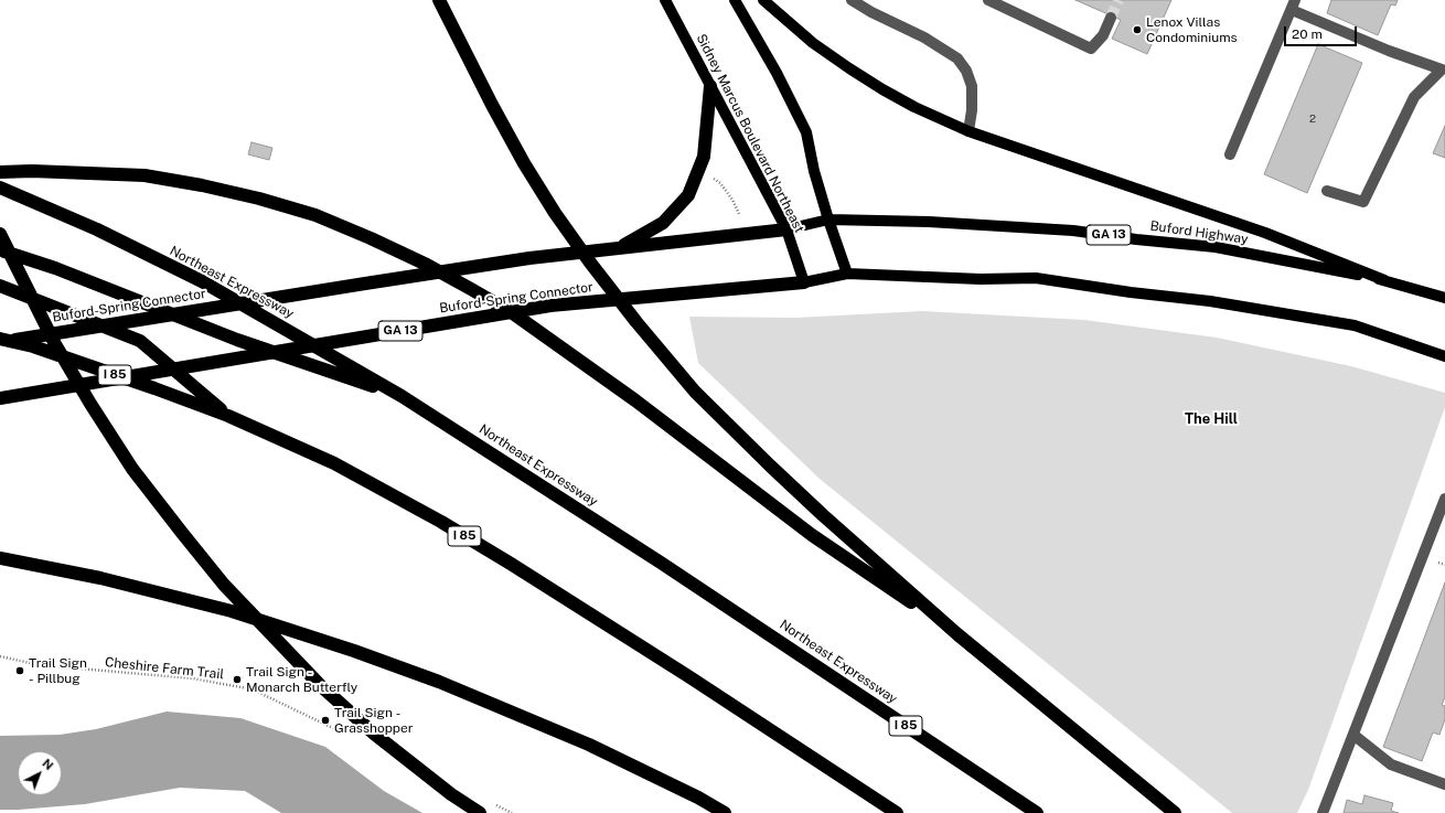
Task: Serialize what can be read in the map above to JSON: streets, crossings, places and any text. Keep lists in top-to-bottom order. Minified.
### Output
{"streets":{"highway":["GA 13","Northeast Expressway","Buford-Spring Connector","I 85"],"main road":["Sidney Marcus Boulevard Northeast","Buford Highway"],"path":["Cheshire Farm Trail"]},"crossings":[["Sidney Marcus Boulevard Northeast","Buford Highway"],["Sidney Marcus Boulevard Northeast","GA 13"],["Sidney Marcus Boulevard Northeast","Buford-Spring Connector"],["Buford Highway","Buford-Spring Connector"],["GA 13","Buford-Spring Connector"]],"districts":["The Hill"],"places":["Lenox Villas Condominiums","Trail Sign - Pillbug","Trail Sign - Monarch Butterfly","Trail Sign - Grasshopper"],"house_numbers":["2"],"scale_bar":"20 m","north":"top right"}
